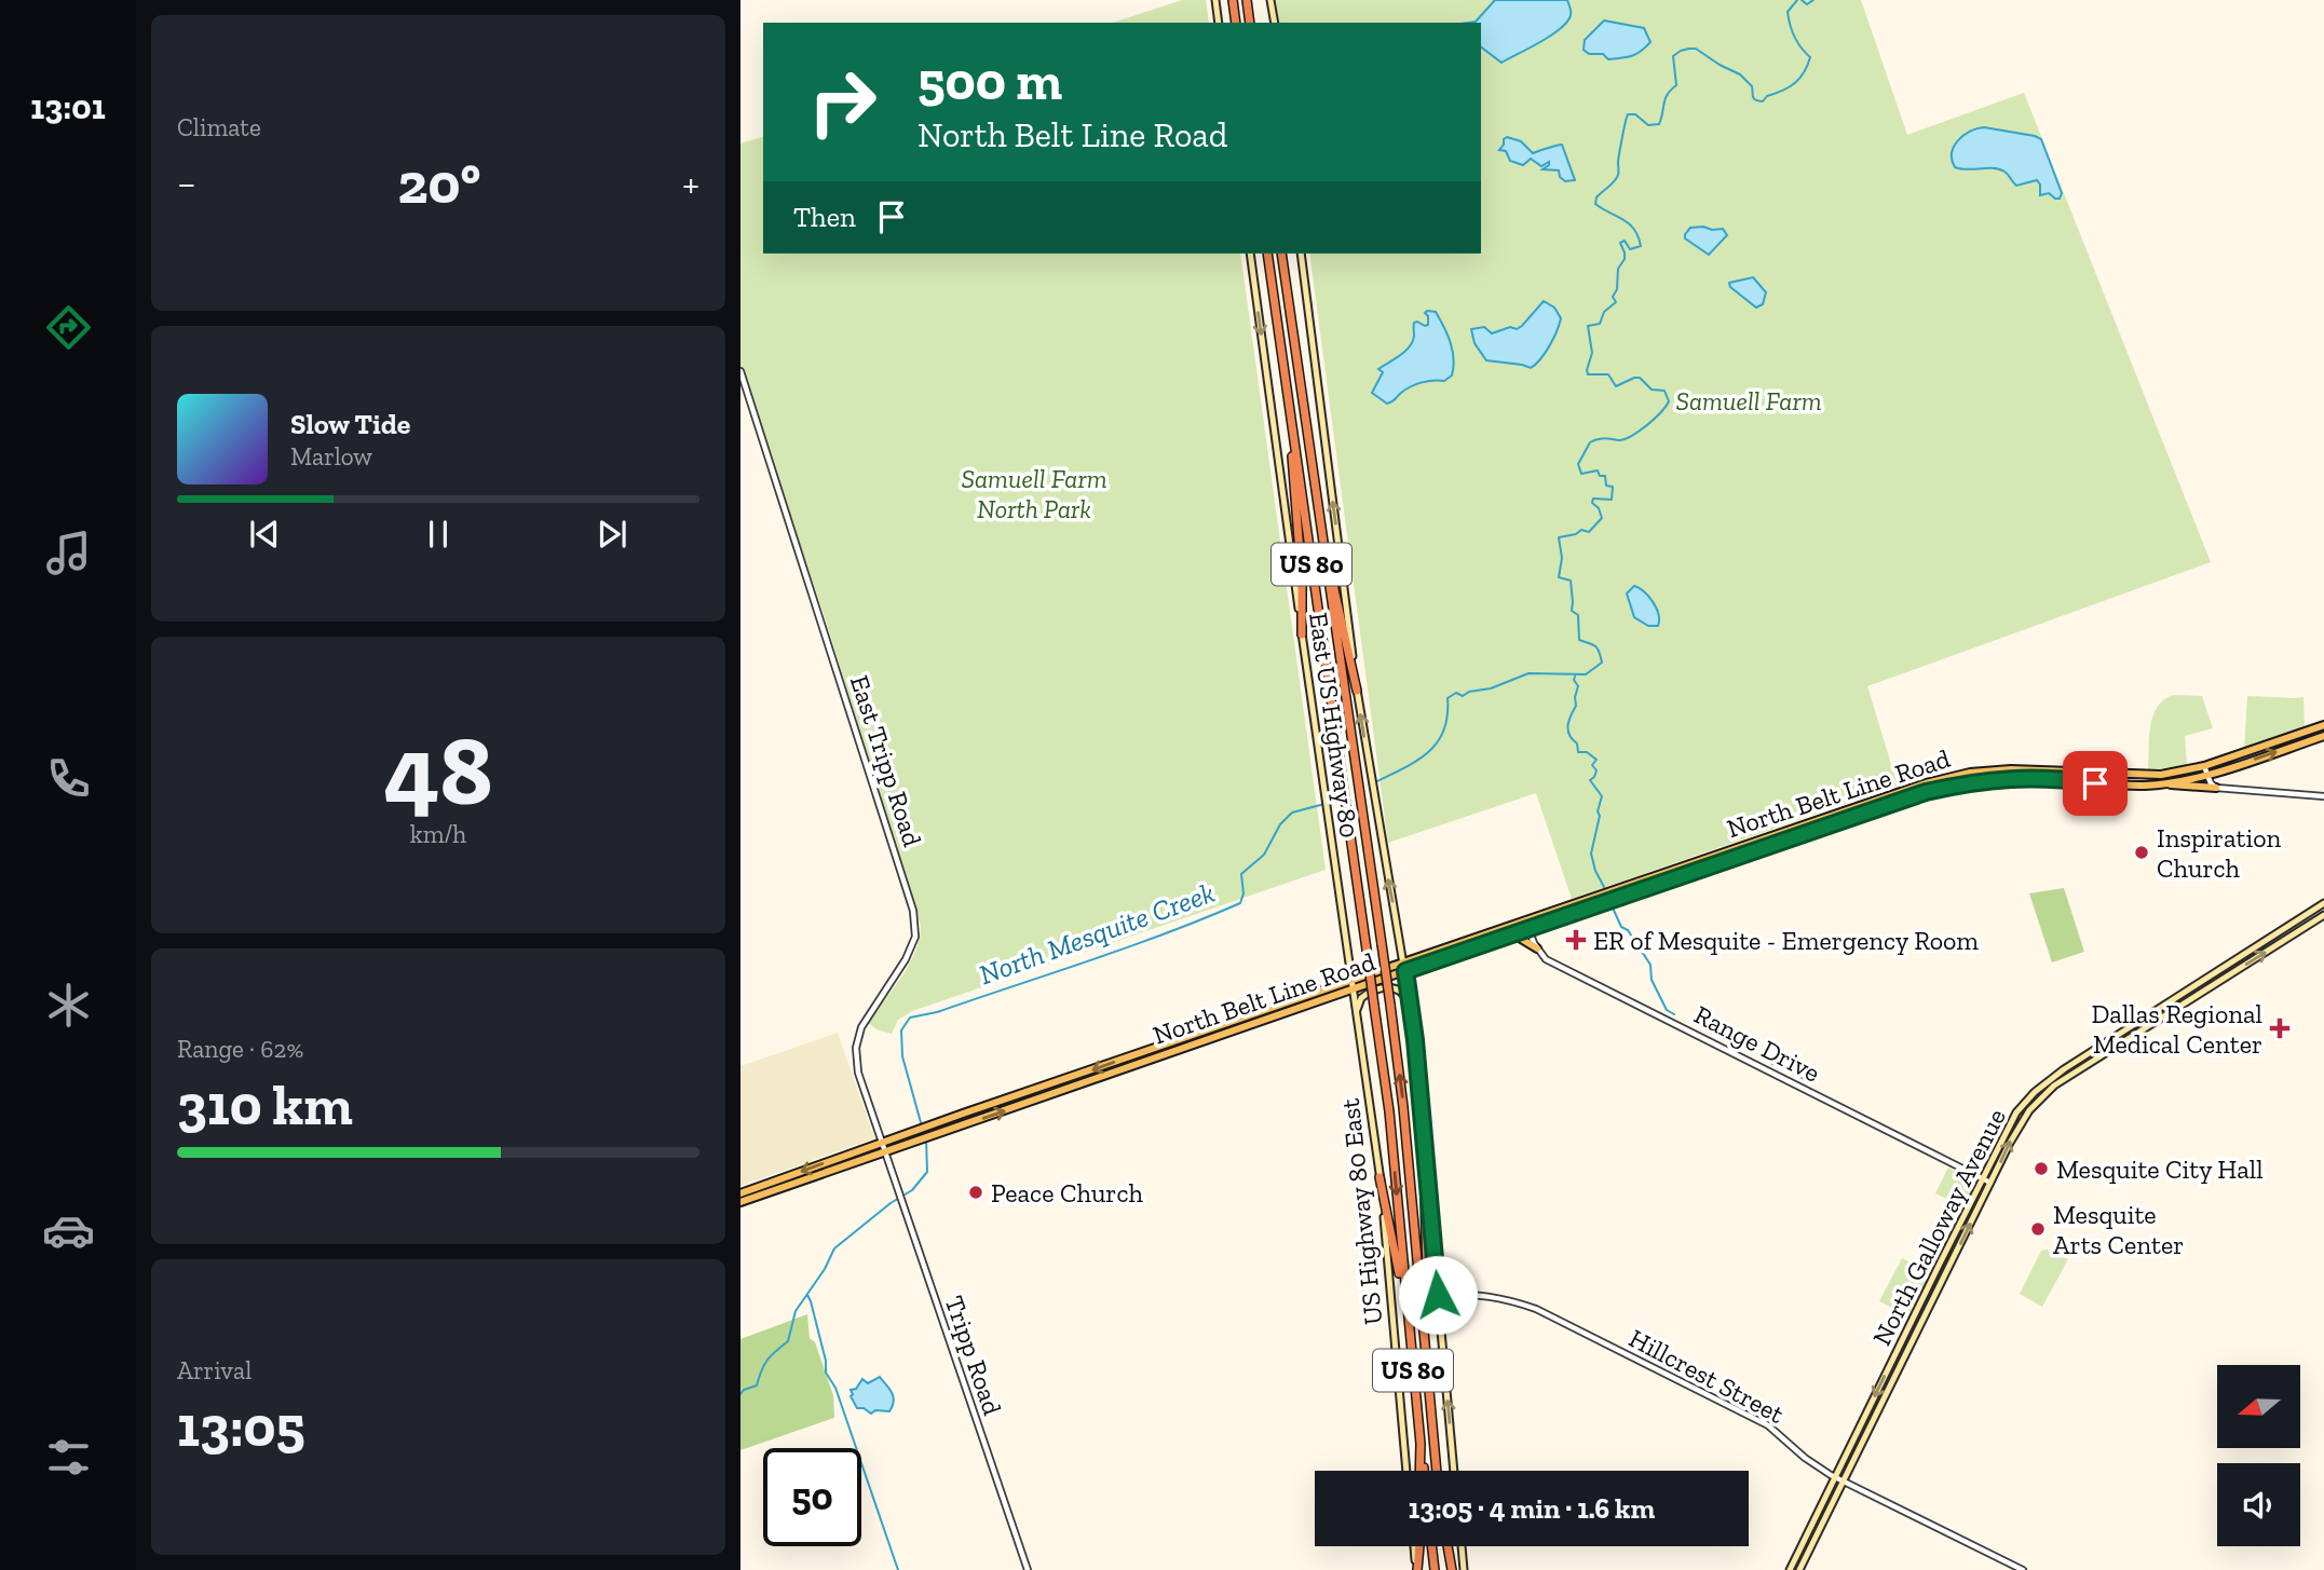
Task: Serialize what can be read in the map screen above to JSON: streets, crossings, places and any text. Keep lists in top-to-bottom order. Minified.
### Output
{"streets":{"highway":["US 80"],"main road":["East US Highway 80","North Belt Line Road","US Highway 80 East","North Galloway Avenue"],"street":["East Tripp Road","Range Drive","Tripp Road","Hillcrest Street"]},"crossings":[["East US Highway 80","North Belt Line Road"],["East US Highway 80","US Highway 80 East"],["East Tripp Road","North Belt Line Road"],["East Tripp Road","Tripp Road"],["North Belt Line Road","US Highway 80 East"],["North Belt Line Road","Tripp Road"],["Range Drive","North Galloway Avenue"],["North Galloway Avenue","Hillcrest Street"]],"water":["North Mesquite Creek"],"parks":["Samuell Farm","Samuell Farm North Park"],"places":{"other":["Inspiration Church","Mesquite City Hall","Peace Church","Mesquite Arts Center"],"health":["ER of Mesquite - Emergency Room","Dallas Regional Medical Center"]},"north":"left","page":{"tabs":"13:01","tile":["Climate",["48","km/h"],["Range · 62%","310 km"],["Arrival","13:05"]],"turn":["500 m","North Belt Line Road"],"heat":["−","20°","+"],"then":"Then","song":["Slow Tide","Marlow"],"limit":"50","trip":"13:05 · 4 min · 1.6 km"}}
